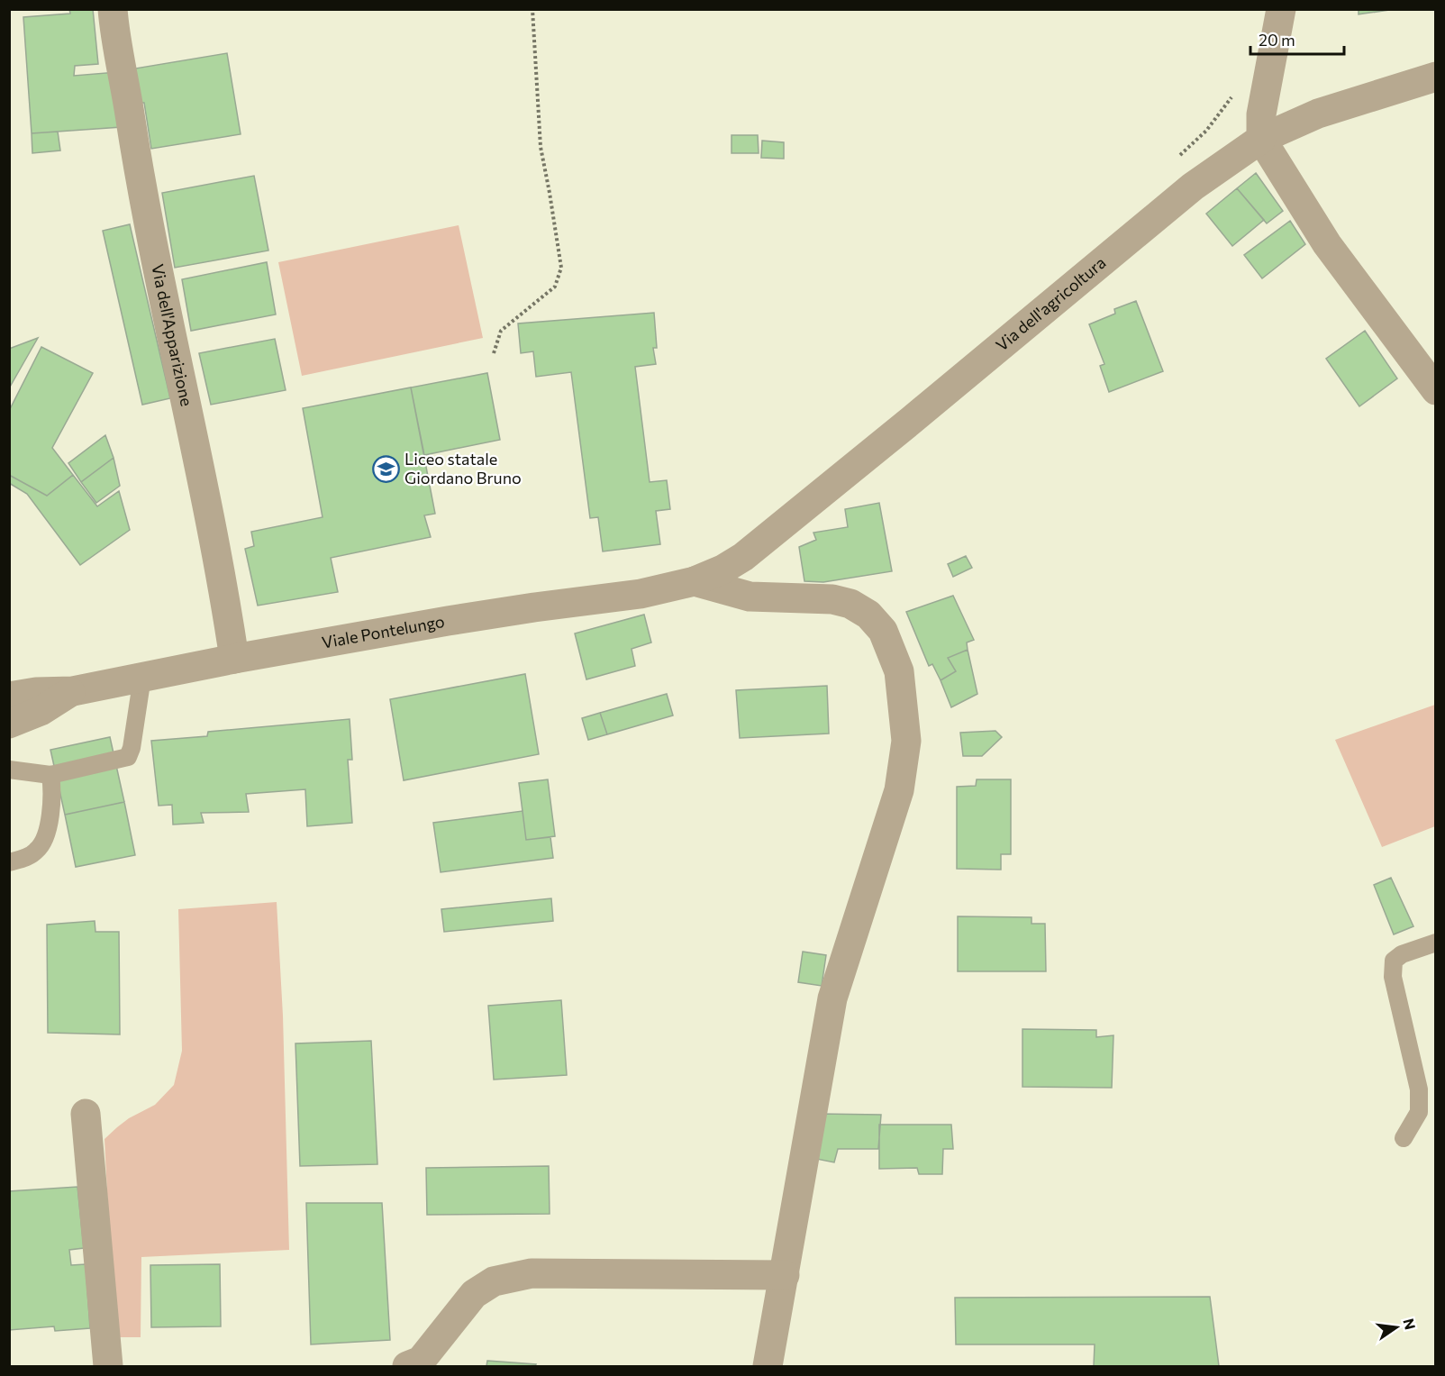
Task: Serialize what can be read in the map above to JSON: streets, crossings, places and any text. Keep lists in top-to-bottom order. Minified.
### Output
{"streets":{"street":["Via dell'agricoltura","Via dell'Apparizione","Viale Pontelungo"]},"crossings":[["Via dell'agricoltura","Viale Pontelungo"],["Via dell'Apparizione","Viale Pontelungo"]],"places":{"school or university":["Liceo statale Giordano Bruno"]},"scale_bar":"20 m","north":"right"}
